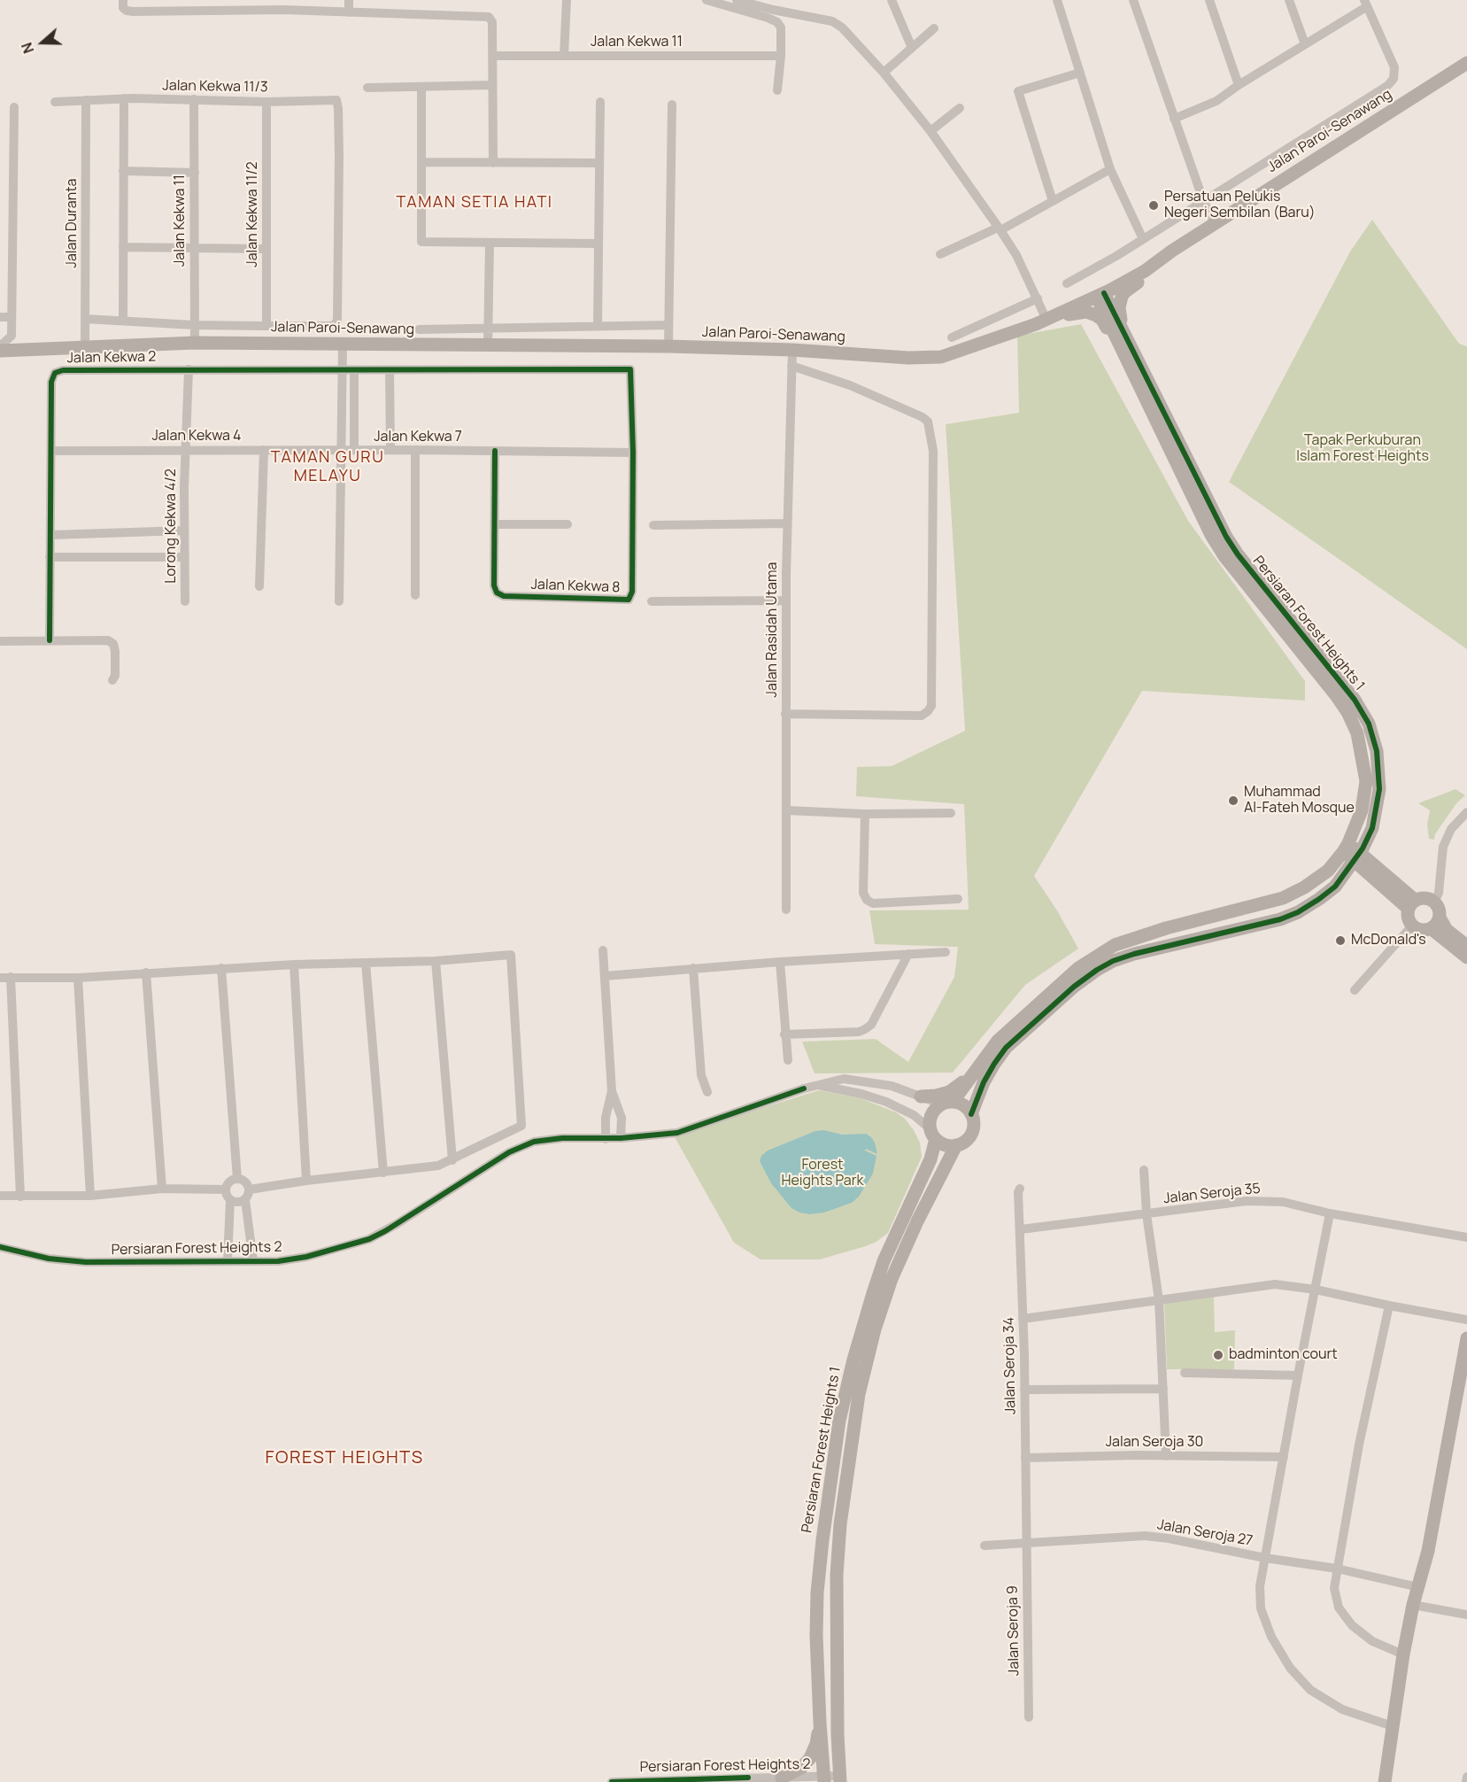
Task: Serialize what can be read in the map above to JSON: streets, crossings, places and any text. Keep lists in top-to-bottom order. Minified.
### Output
{"streets":{"street":["Jalan Kekwa 11","Jalan Kekwa 11/3","Jalan Paroi-Senawang","Jalan Kekwa 11/2","Jalan Duranta","Jalan Kekwa 2","Jalan Kekwa 4","Jalan Kekwa 7","Lorong Kekwa 4/2","Jalan Kekwa 8","Persiaran Forest Heights 1","Jalan Rasidah Utama","Jalan Seroja 35","Persiaran Forest Heights 2","Jalan Seroja 34","Jalan Seroja 30","Jalan Seroja 27","Jalan Seroja 9"]},"crossings":[["Jalan Kekwa 11","Jalan Kekwa 11/3"],["Jalan Kekwa 11","Jalan Paroi-Senawang"],["Jalan Kekwa 11/3","Jalan Kekwa 11/2"],["Jalan Kekwa 11/3","Jalan Duranta"],["Jalan Paroi-Senawang","Jalan Duranta"],["Jalan Paroi-Senawang","Persiaran Forest Heights 1"],["Jalan Paroi-Senawang","Jalan Rasidah Utama"],["Jalan Kekwa 2","Jalan Kekwa 4"],["Jalan Kekwa 2","Lorong Kekwa 4/2"],["Jalan Kekwa 2","Jalan Kekwa 8"],["Jalan Kekwa 4","Jalan Kekwa 7"],["Jalan Kekwa 4","Lorong Kekwa 4/2"],["Jalan Kekwa 7","Jalan Kekwa 8"],["Persiaran Forest Heights 1","Persiaran Forest Heights 2"],["Jalan Seroja 35","Jalan Seroja 34"],["Jalan Seroja 34","Jalan Seroja 30"],["Jalan Seroja 34","Jalan Seroja 27"],["Jalan Seroja 34","Jalan Seroja 9"],["Jalan Seroja 27","Jalan Seroja 9"]],"districts":["TAMAN SETIA HATI","TAMAN GURU MELAYU","FOREST HEIGHTS"],"parks":["Tapak Perkuburan Islam Forest Heights","Forest Heights Park"],"places":["Persatuan Pelukis Negeri Sembilan (Baru)","Muhammad Al-Fateh Mosque","McDonald's","badminton court"],"north":"left"}
